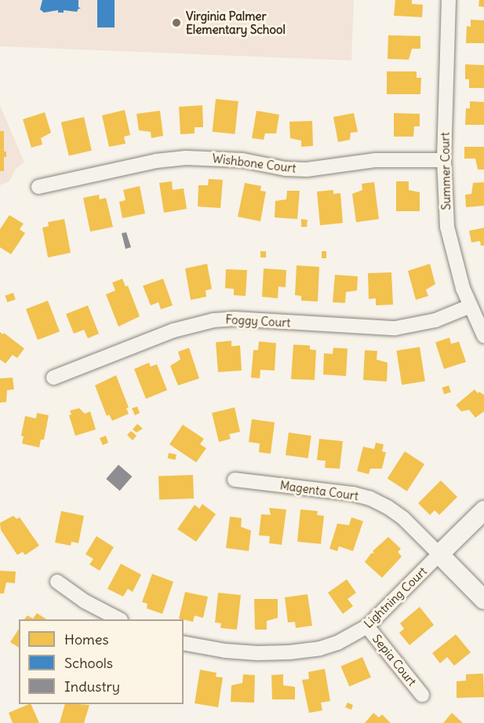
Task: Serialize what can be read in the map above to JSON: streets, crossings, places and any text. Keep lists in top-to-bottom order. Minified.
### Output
{"streets":{"street":["Wishbone Court","Summer Court","Foggy Court","Magenta Court","Lightning Court","Sepia Court"]},"crossings":[["Wishbone Court","Summer Court"],["Summer Court","Foggy Court"],["Magenta Court","Lightning Court"],["Lightning Court","Sepia Court"]],"places":["Virginia Palmer Elementary School"],"legend":["Homes","Schools","Industry"]}
